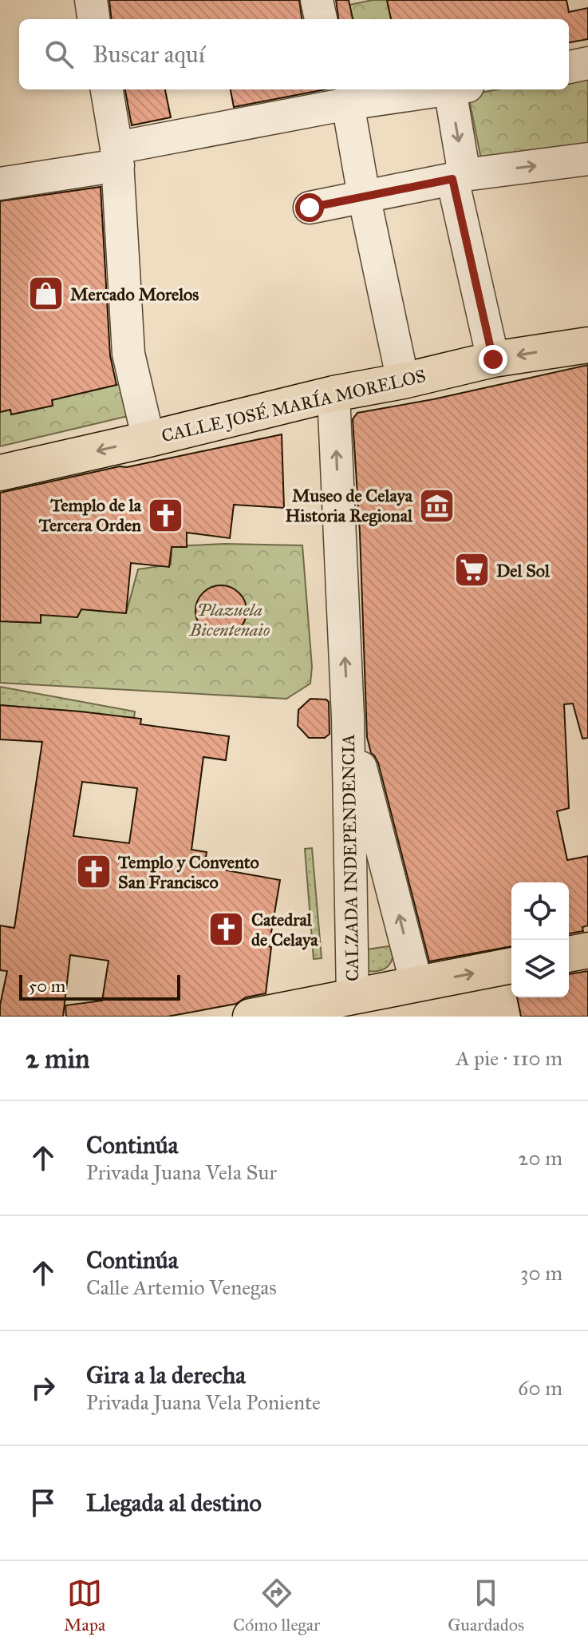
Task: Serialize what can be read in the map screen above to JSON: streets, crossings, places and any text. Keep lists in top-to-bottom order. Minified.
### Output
{"streets":{"main road":["CALLE JOSÉ MARÍA MORELOS"],"street":["CALZADA INDEPENDENCIA"]},"crossings":[["CALLE JOSÉ MARÍA MORELOS","CALZADA INDEPENDENCIA"]],"one_way":["CALLE JOSÉ MARÍA MORELOS"],"parks":["Plazuela Bicentenaio"],"places":{"shop":["Mercado Morelos"],"museum":["Museo de Celaya Historia Regional"],"church":["Templo de la Tercera Orden","Templo y Convento San Francisco","Catedral de Celaya"],"supermarket":["Del Sol"]},"scale_bar":"50 m","page":{"search":"Buscar aquí","scale":"50 m","heading":["2 min","A pie · 110 m"],"list":[["Continúa","Privada Juana Vela Sur","20 m"],["Continúa","Calle Artemio Venegas","30 m"],["Gira a la derecha","Privada Juana Vela Poniente","60 m"],"Llegada al destino"],"nav":["Mapa","Cómo llegar","Guardados"]}}
